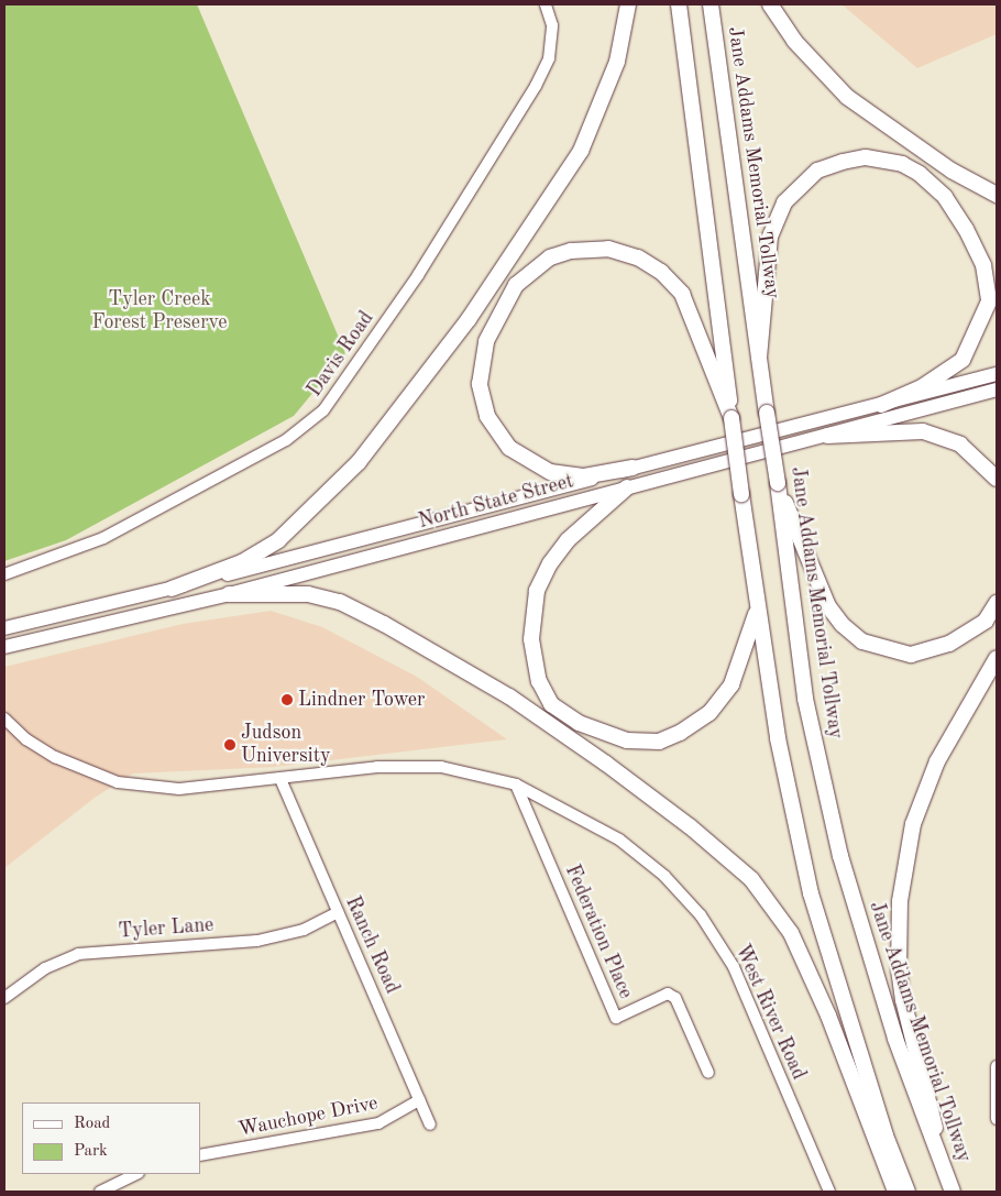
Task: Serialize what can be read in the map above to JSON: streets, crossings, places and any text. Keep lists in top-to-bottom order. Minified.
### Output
{"streets":{"highway":["Jane Addams Memorial Tollway"],"main road":["North State Street"],"street":["Davis Road","Tyler Lane","Federation Place","Ranch Road","West River Road","Wauchope Drive"]},"crossings":[["Tyler Lane","Ranch Road"],["Federation Place","West River Road"],["Ranch Road","West River Road"],["Ranch Road","Wauchope Drive"]],"parks":["Tyler Creek Forest Preserve"],"places":["Lindner Tower","Judson University"],"legend":["Road","Park"]}
